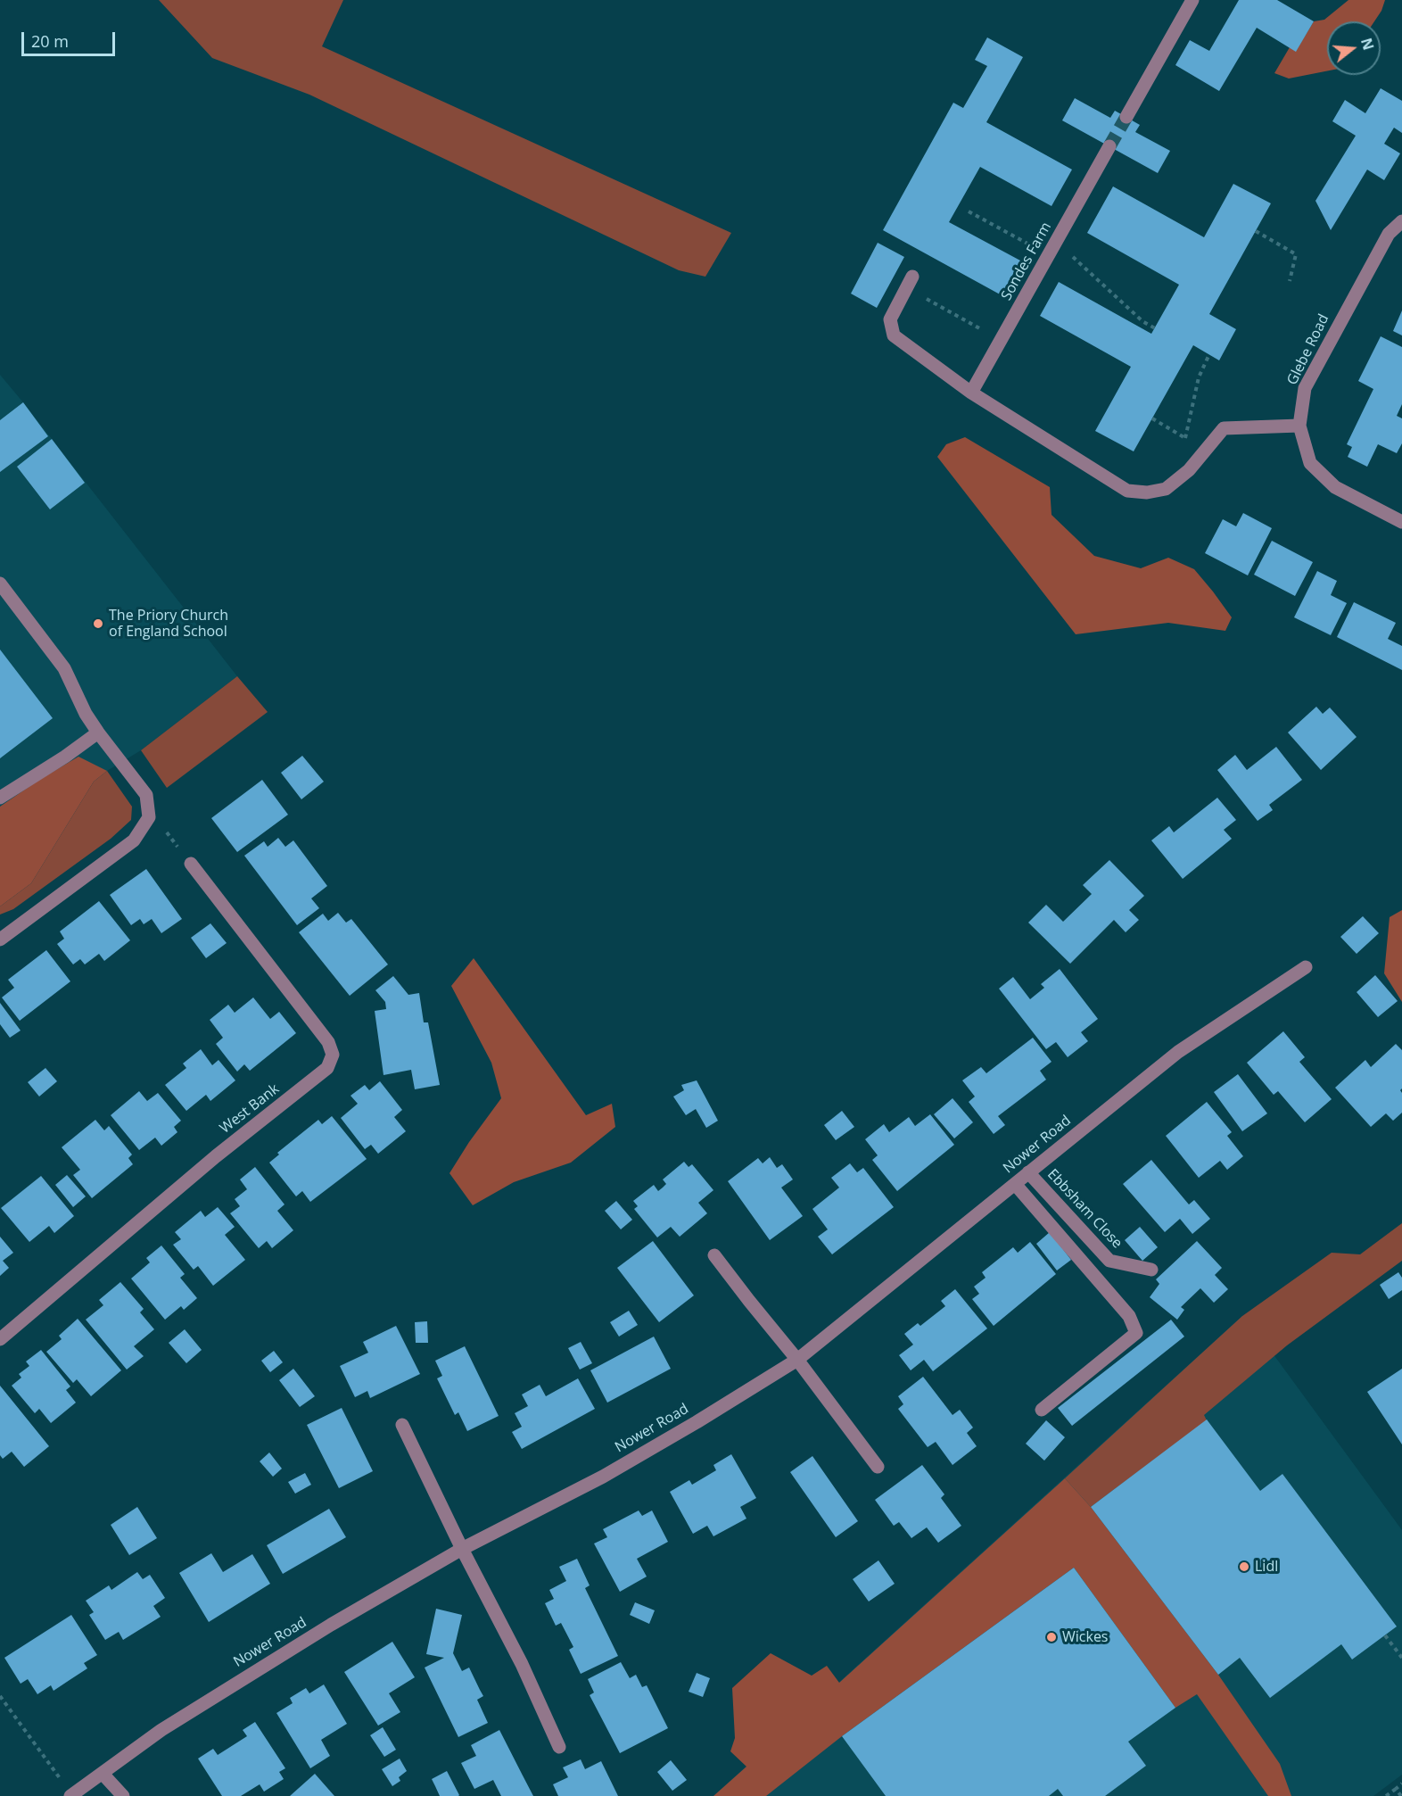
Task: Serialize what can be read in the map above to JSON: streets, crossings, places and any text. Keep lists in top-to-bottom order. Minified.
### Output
{"streets":{"street":["Sondes Farm","Glebe Road","West Bank","Nower Road","Ebbsham Close"]},"crossings":[["Nower Road","Ebbsham Close"]],"places":["The Priory Church of England School","Lidl","Wickes"],"scale_bar":"20 m","north":"right"}
